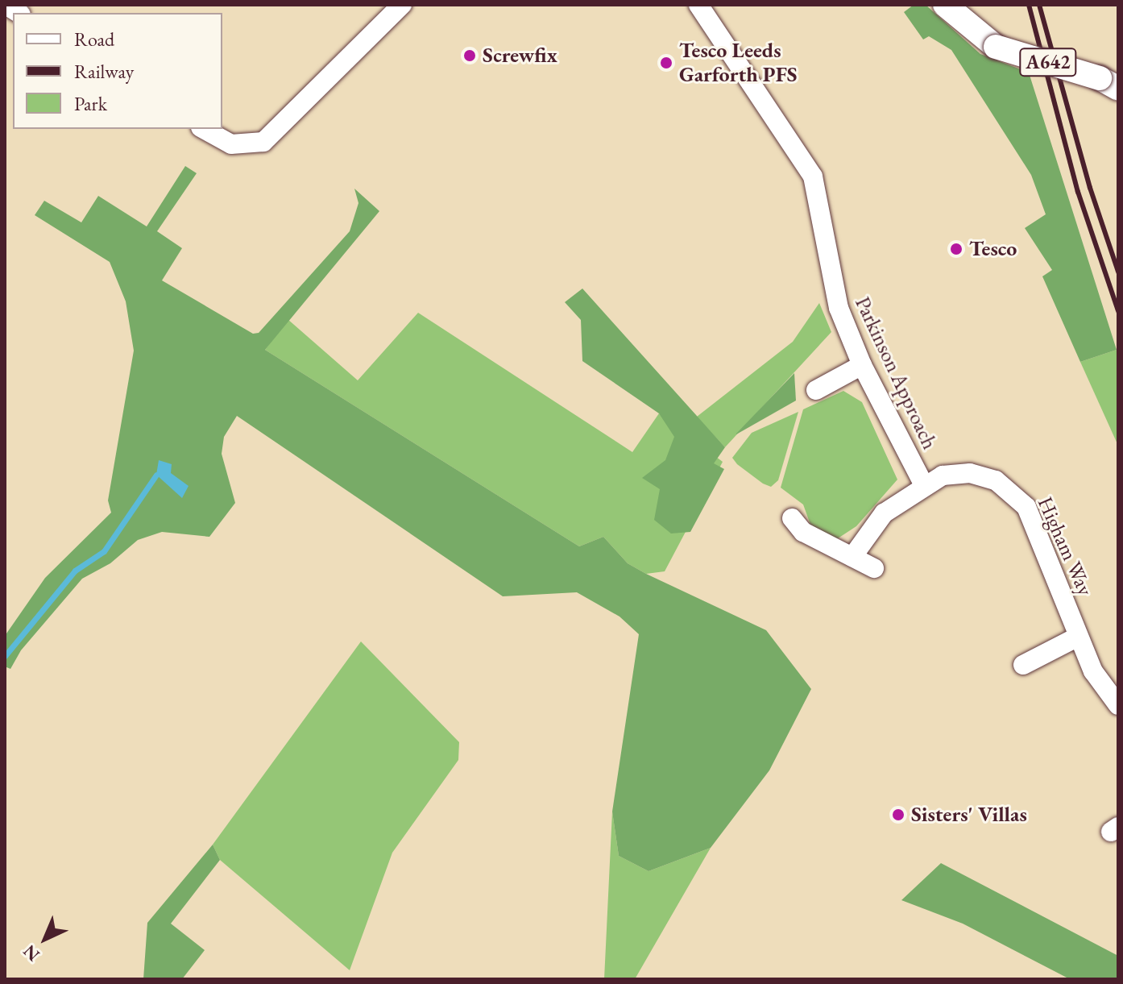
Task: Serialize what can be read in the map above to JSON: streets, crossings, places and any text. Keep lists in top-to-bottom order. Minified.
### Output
{"streets":{"main road":["A642"],"street":["Parkinson Approach","Higham Way"]},"crossings":[["Parkinson Approach","Higham Way"]],"places":["Screwfix","Tesco Leeds Garforth PFS","Tesco","Sisters' Villas"],"legend":["Road","Railway","Park"],"north":"bottom left"}
